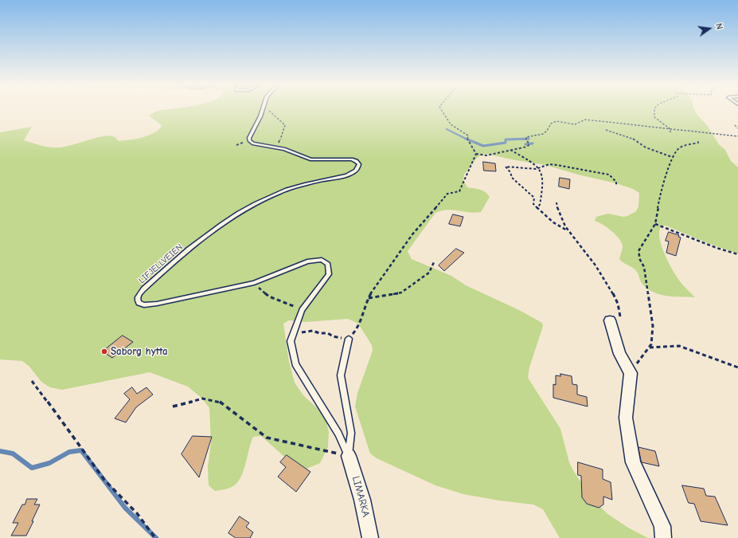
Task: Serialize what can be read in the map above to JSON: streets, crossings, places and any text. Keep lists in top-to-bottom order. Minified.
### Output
{"streets":{"street":["LIMARKA"],"lane":["LIFJELLVEIEN"]},"crossings":[["LIFJELLVEIEN","LIMARKA"]],"places":["Saborg hytta"],"north":"right"}
